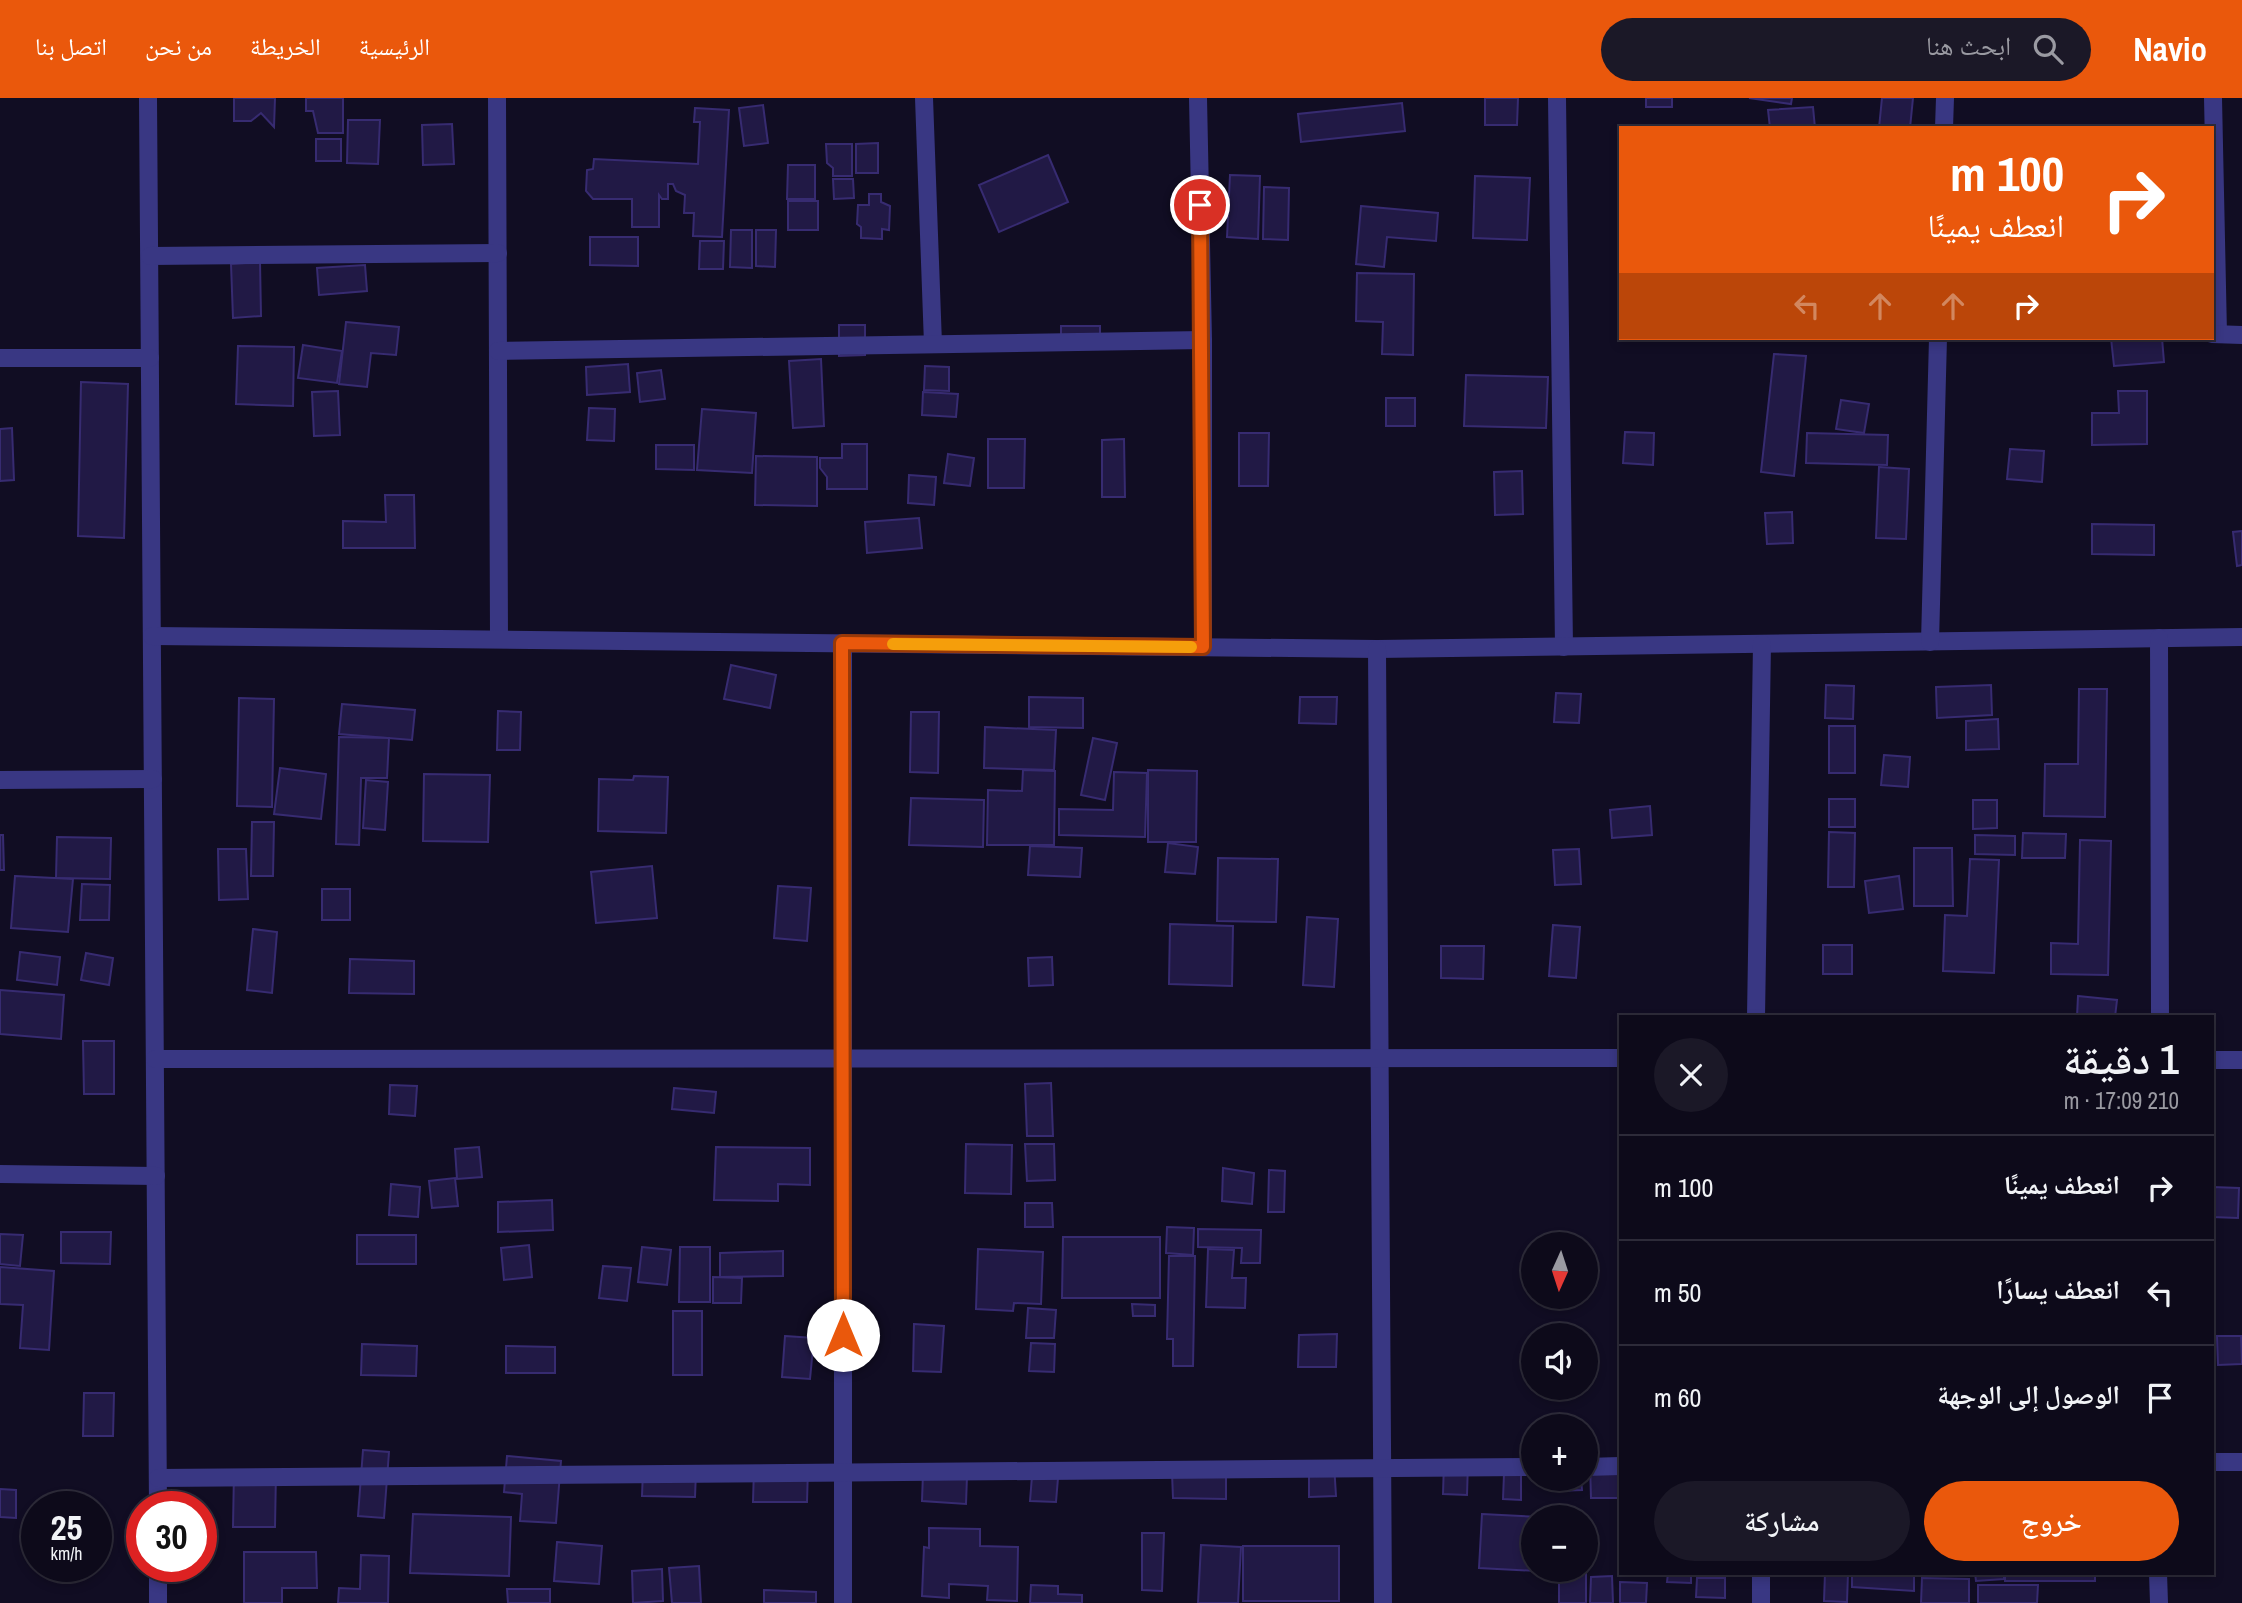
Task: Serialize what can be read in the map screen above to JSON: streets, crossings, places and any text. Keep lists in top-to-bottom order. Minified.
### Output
{"north":"bottom","page":{"header":"Navio","search":"ابحث هنا","nav":["الرئيسية","الخريطة","من نحن","اتصل بنا"],"turn":["100 m","انعطف يمينًا"],"heading":["1 دقيقة","210 m · 17:09"],"list":[{"name":"انعطف يمينًا","value":"100 m"},{"name":"انعطف يسارًا","value":"50 m"},{"name":"الوصول إلى الوجهة","value":"60 m"}],"map_buttons":["+","−"],"buttons":["خروج","مشاركة"],"speed":"25 km/h","limit":"30"}}
